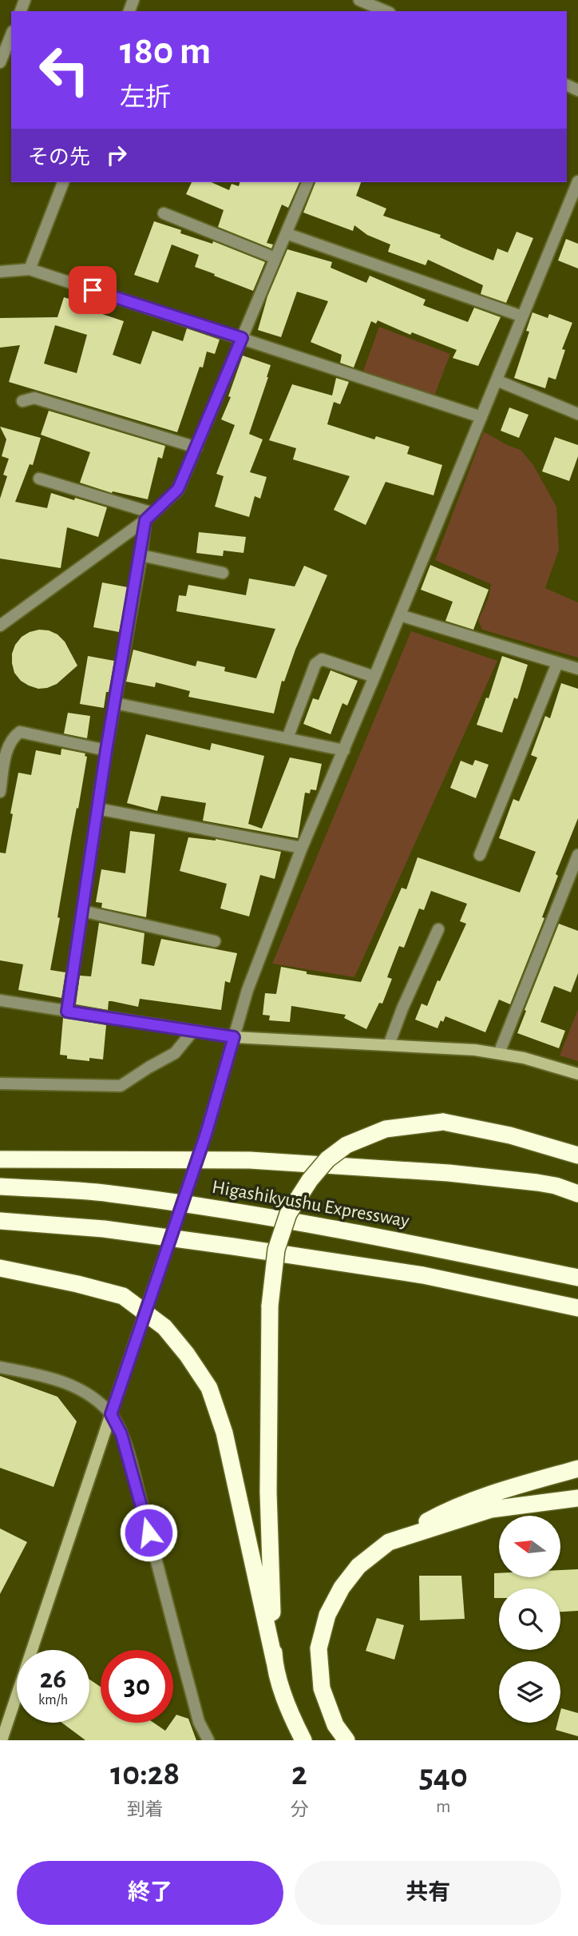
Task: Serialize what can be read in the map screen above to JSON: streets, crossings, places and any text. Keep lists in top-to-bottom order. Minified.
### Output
{"streets":{"highway":["Higashikyushu Expressway"]},"north":"left","page":{"turn":["180 m","左折"],"then":"その先","speed":"26 km/h","limit":"30","eta":["10:28","到着","2","分","540","m"],"buttons":["終了","共有"]}}
